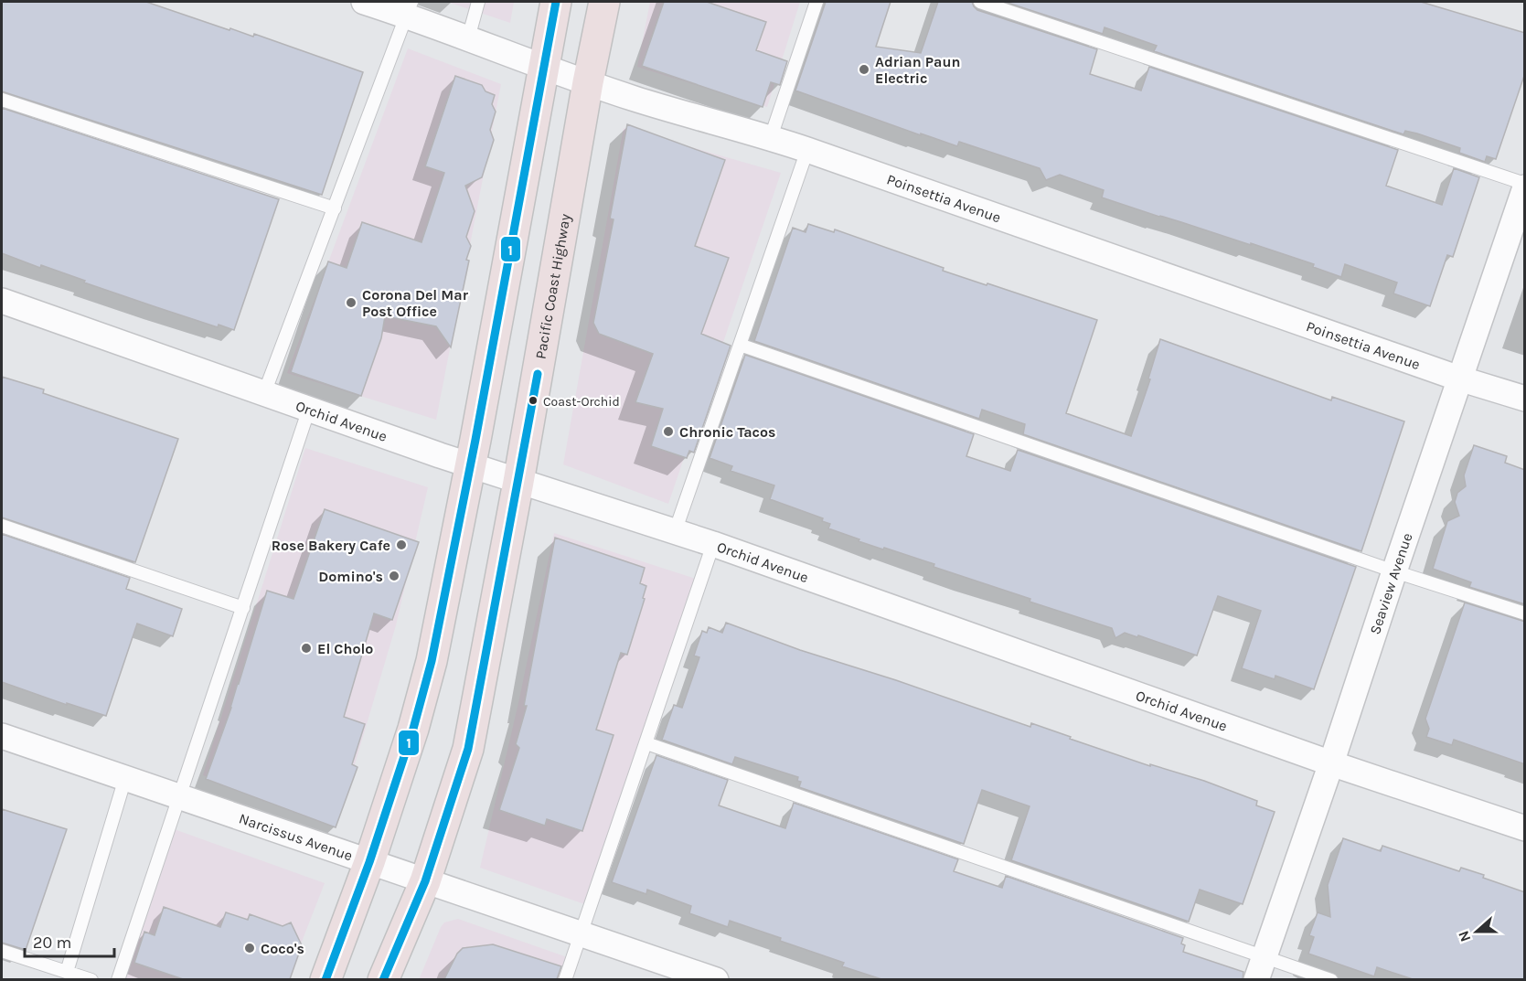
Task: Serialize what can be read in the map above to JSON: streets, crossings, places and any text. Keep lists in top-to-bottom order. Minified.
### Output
{"streets":{"highway":["Pacific Coast Highway"],"street":["Poinsettia Avenue","Orchid Avenue","Seaview Avenue","Narcissus Avenue"]},"crossings":[["Poinsettia Avenue","Pacific Coast Highway"],["Poinsettia Avenue","Seaview Avenue"],["Pacific Coast Highway","Orchid Avenue"],["Pacific Coast Highway","Narcissus Avenue"],["Orchid Avenue","Seaview Avenue"]],"places":["Adrian Paun Electric","Corona Del Mar Post Office","Coast-Orchid","Chronic Tacos","Rose Bakery Cafe","Domino's","El Cholo","Coco's"],"lines":["transit line 1"],"scale_bar":"20 m","north":"left"}
